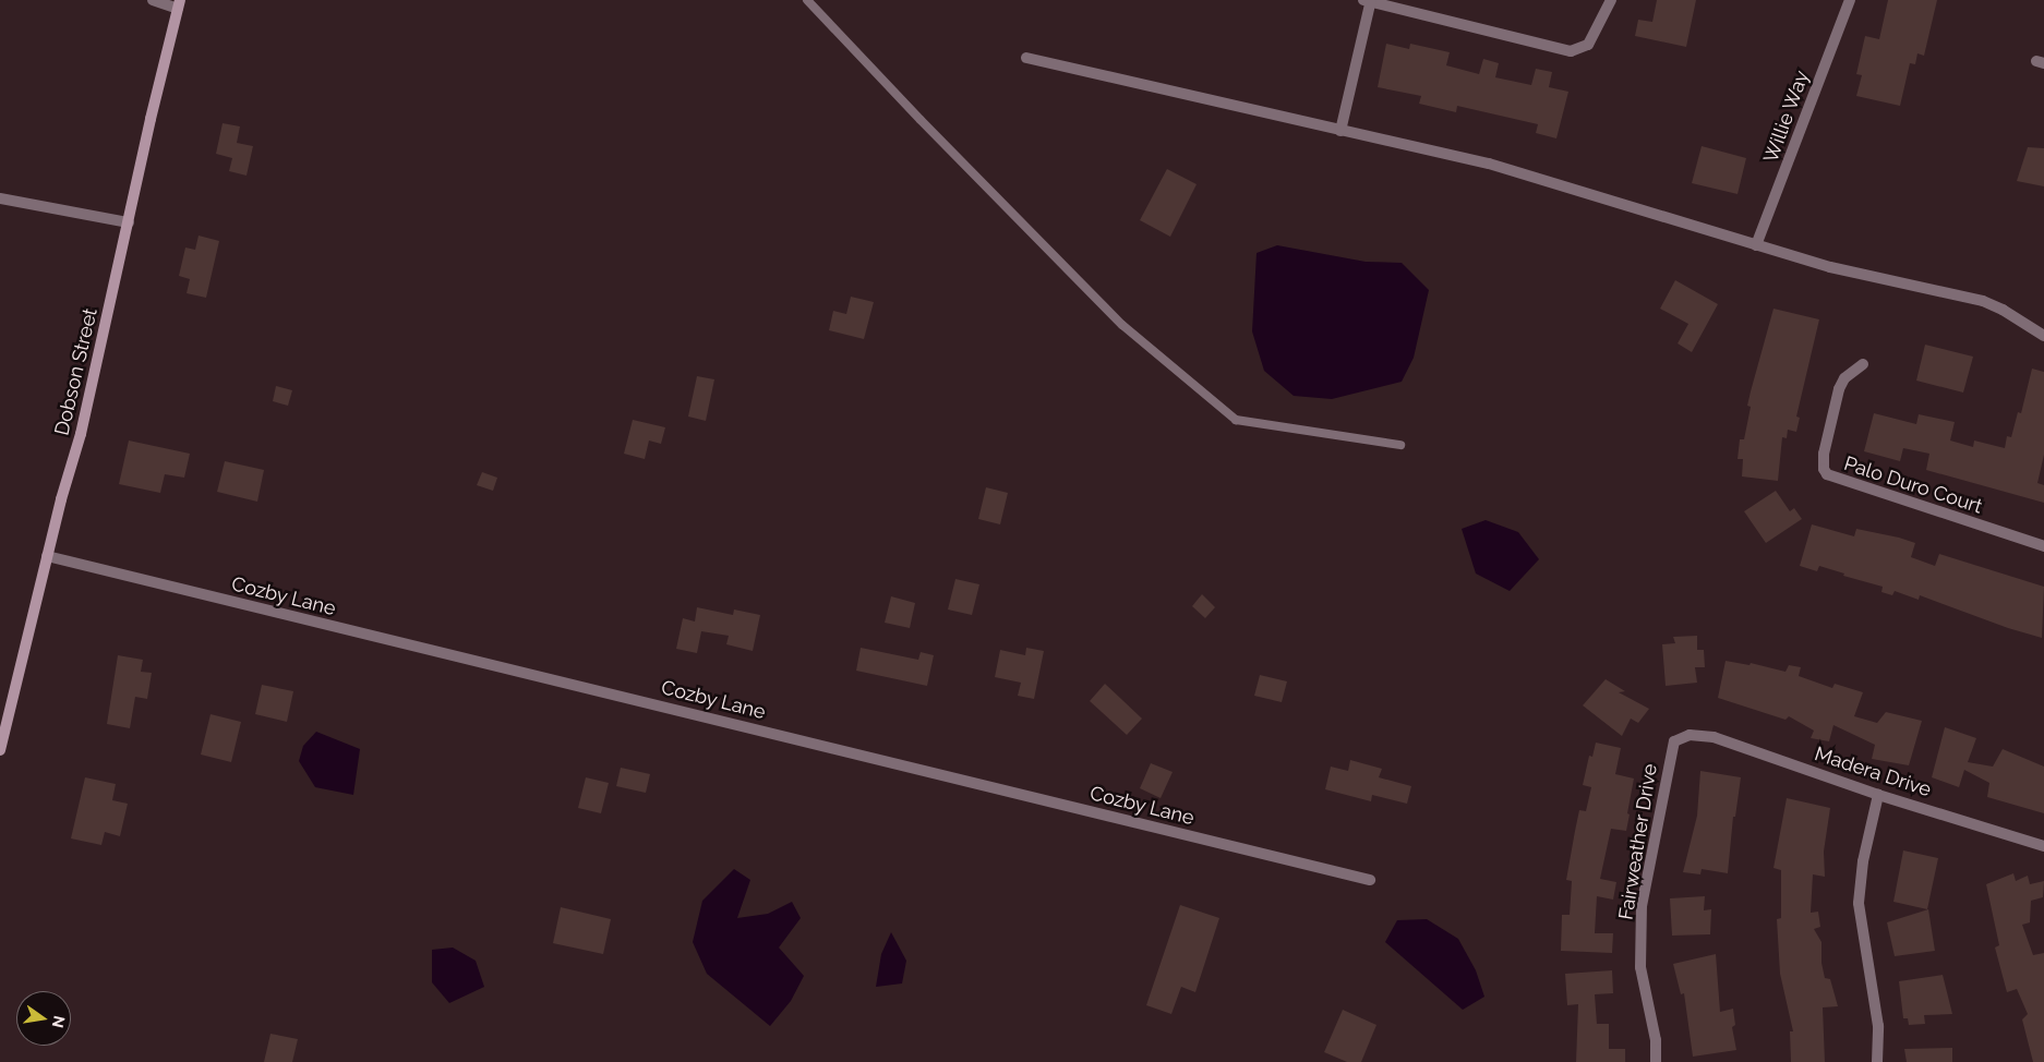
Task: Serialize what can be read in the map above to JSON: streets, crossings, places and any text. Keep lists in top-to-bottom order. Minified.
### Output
{"streets":{"street":["Willie Way","Dobson Street","Palo Duro Court","Cozby Lane","Madera Drive","Fairweather Drive"]},"crossings":[["Dobson Street","Cozby Lane"],["Madera Drive","Fairweather Drive"]],"north":"right"}
